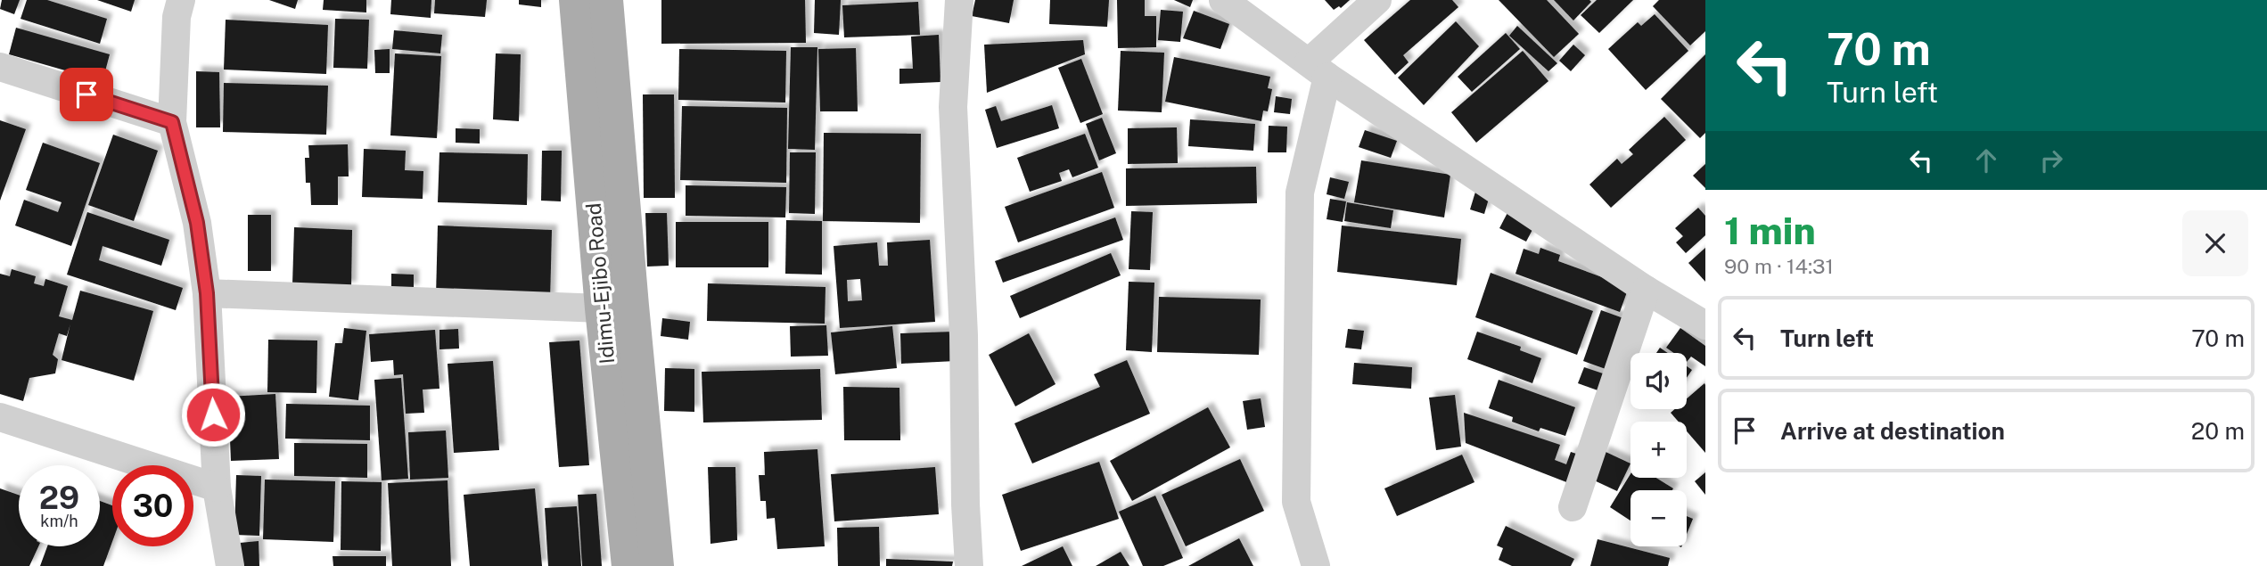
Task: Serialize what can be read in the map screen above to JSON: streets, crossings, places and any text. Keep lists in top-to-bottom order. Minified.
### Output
{"streets":{"main road":["Idimu-Ejibo Road"]},"page":{"turn":["70 m","Turn left"],"heading":["1 min","90 m · 14:31"],"list":[{"name":"Turn left","value":"70 m"},{"name":"Arrive at destination","value":"20 m"}],"map_buttons":["+","−"],"speed":"29 km/h","limit":"30"}}
